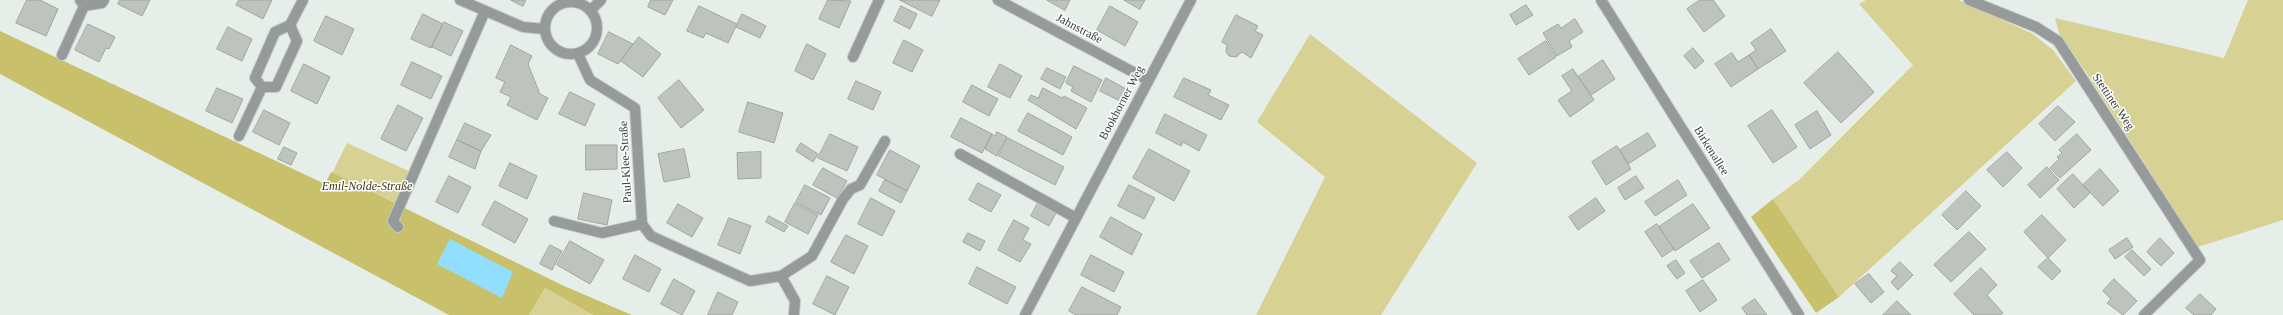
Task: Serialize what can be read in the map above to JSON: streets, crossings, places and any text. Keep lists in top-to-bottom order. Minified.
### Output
{"streets":{"street":["Jahnstraße","Stettiner Weg","Bookhorner Weg","Birkenallee","Paul-Klee-Straße"]},"crossings":[["Jahnstraße","Bookhorner Weg"]],"parks":["Emil-Nolde-Straße"]}
